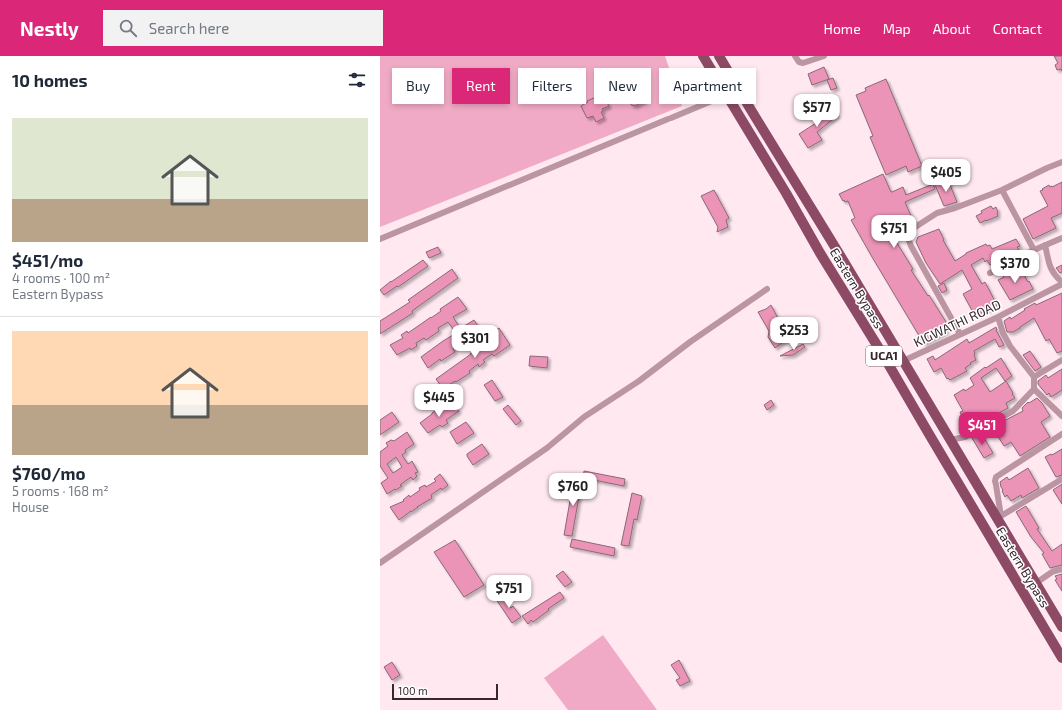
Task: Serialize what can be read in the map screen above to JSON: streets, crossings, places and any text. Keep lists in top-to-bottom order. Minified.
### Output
{"streets":{"main road":["Eastern Bypass","UCA1"],"street":["KIGWATHI ROAD"]},"crossings":[["Eastern Bypass","KIGWATHI ROAD"]],"scale_bar":"100 m","page":{"header":"Nestly","search":"Search here","nav":["Home","Map","About","Contact"],"heading":"10 homes","chip":["Buy","Rent","Filters","New","Apartment"],"price":["$577","$405","$751","$370","$253","$301","$445","$451","$760","$751"],"list":[{"name":"$451/mo","note":"4 rooms · 100 m² · Eastern Bypass"},{"name":"$760/mo","note":"5 rooms · 168 m² · House"}],"scale":"100 m"}}
